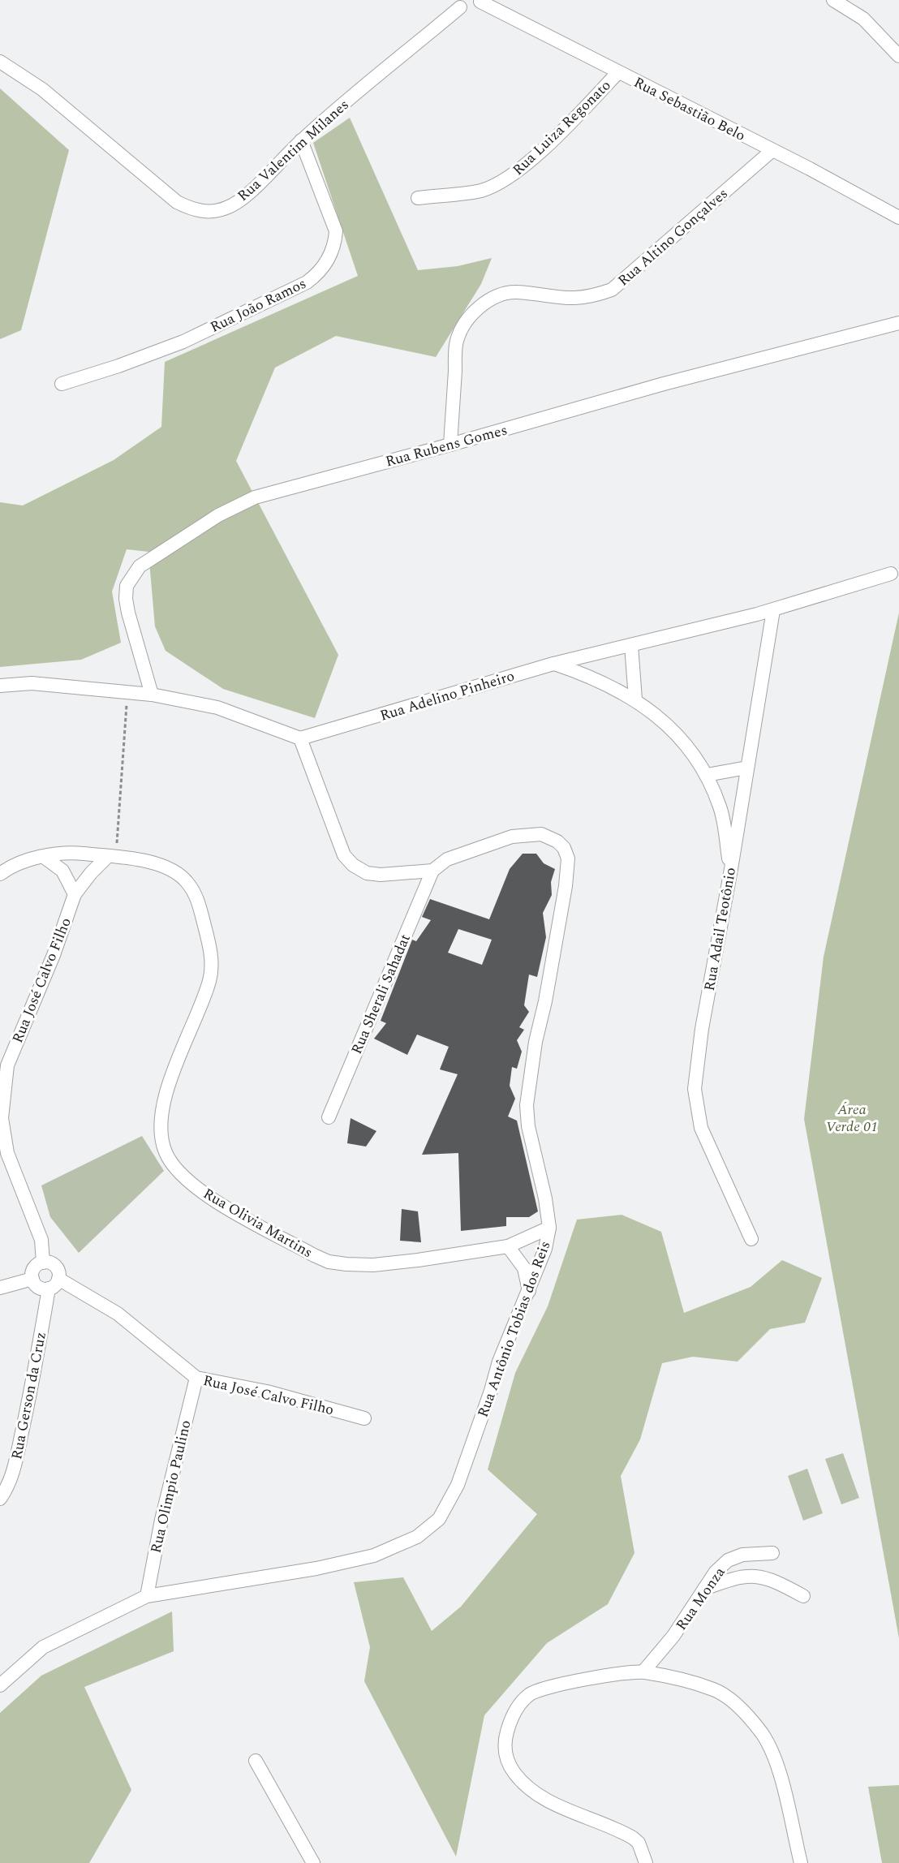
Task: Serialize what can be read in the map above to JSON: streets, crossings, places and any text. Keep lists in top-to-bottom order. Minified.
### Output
{"streets":{"street":["Rua Sebastião Belo","Rua Luiza Regonato","Rua Valentim Milanes","Rua Altino Gonçalves","Rua João Ramos","Rua Rubens Gomes","Rua Adelino Pinheiro","Rua Adail Teotônio","Rua José Calvo Filho","Rua Sherali Sahadat","Rua Olivia Martins","Rua Antônio Tobias dos Reis","Rua Gerson da Cruz","Rua Olimpio Paulino","Rua Monza"]},"crossings":[["Rua Sebastião Belo","Rua Luiza Regonato"],["Rua Sebastião Belo","Rua Valentim Milanes"],["Rua Sebastião Belo","Rua Altino Gonçalves"],["Rua Valentim Milanes","Rua João Ramos"],["Rua Altino Gonçalves","Rua Rubens Gomes"],["Rua Adelino Pinheiro","Rua Adail Teotônio"],["Rua Adelino Pinheiro","Rua Antônio Tobias dos Reis"],["Rua José Calvo Filho","Rua Olivia Martins"],["Rua José Calvo Filho","Rua Gerson da Cruz"],["Rua José Calvo Filho","Rua Olimpio Paulino"],["Rua Sherali Sahadat","Rua Antônio Tobias dos Reis"],["Rua Olivia Martins","Rua Antônio Tobias dos Reis"],["Rua Antônio Tobias dos Reis","Rua Olimpio Paulino"]],"parks":["Área Verde 01"]}
